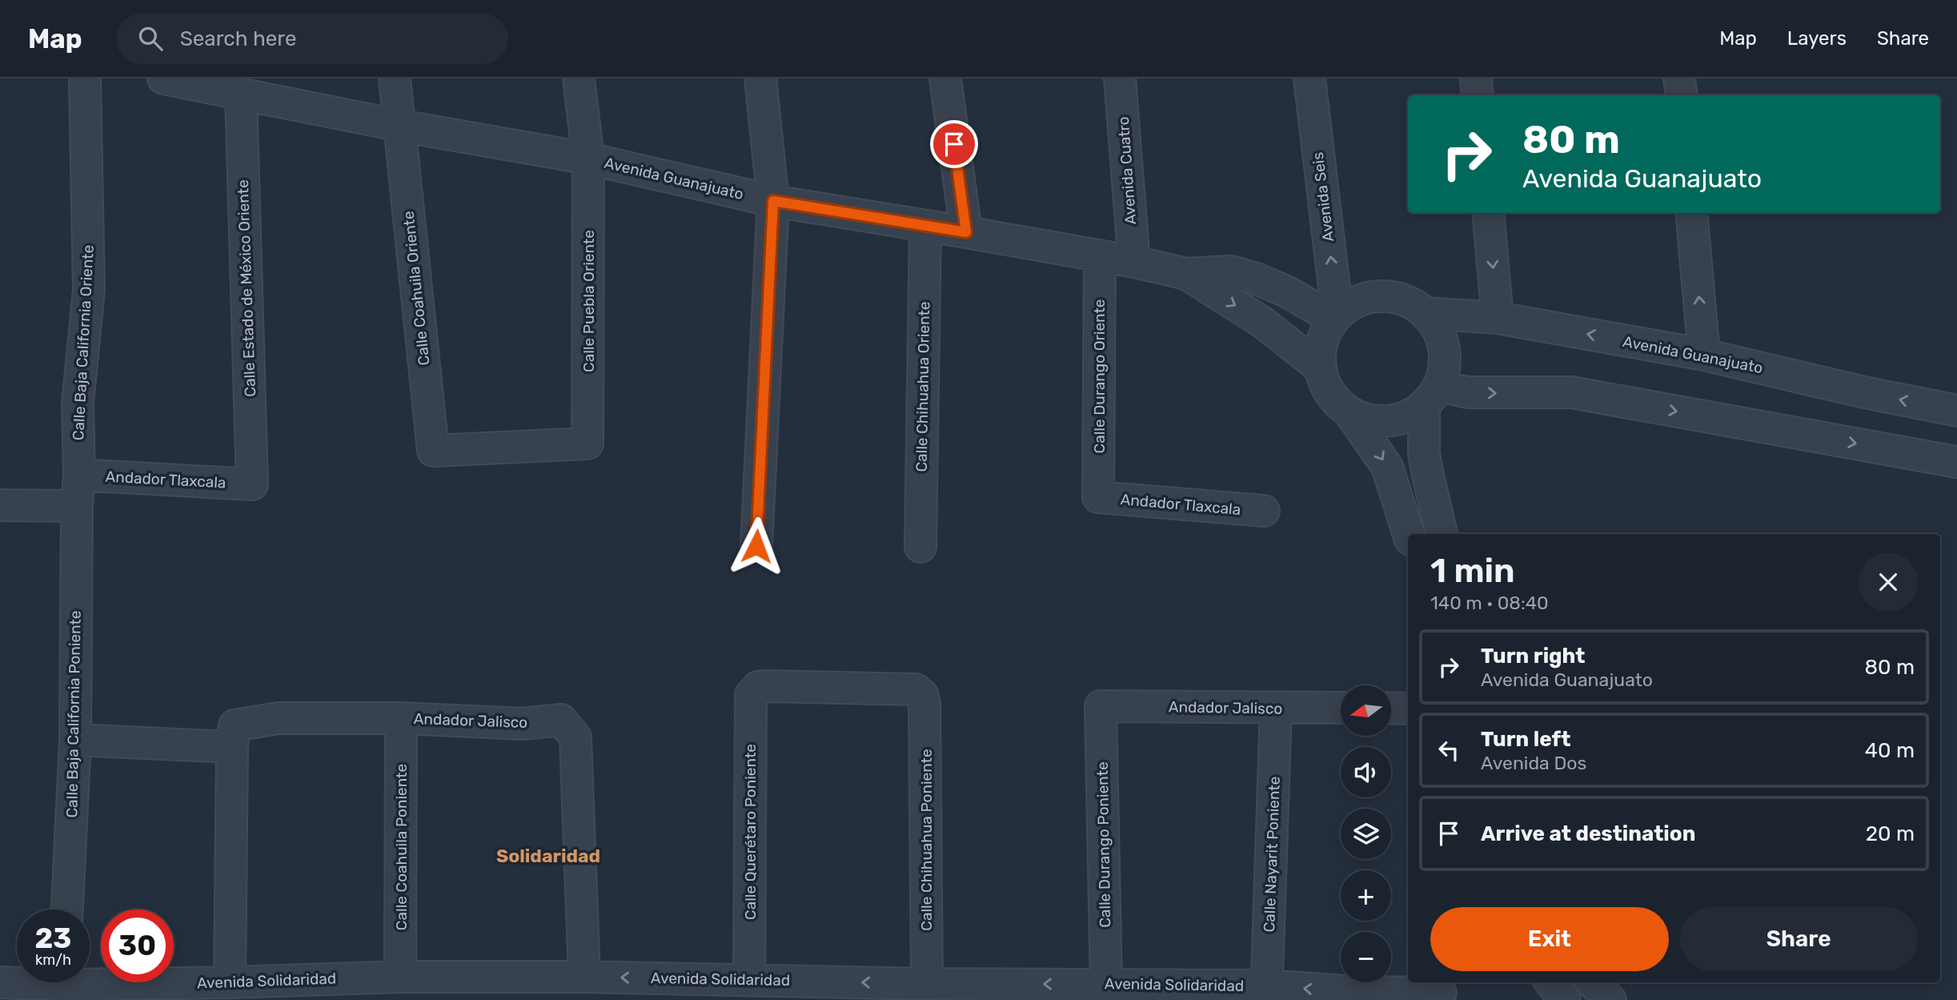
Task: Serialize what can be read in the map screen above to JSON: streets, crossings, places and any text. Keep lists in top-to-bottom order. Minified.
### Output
{"streets":{"street":["Avenida Cuatro","Avenida Guanajuato","Avenida Seis","Calle Estado de México Oriente","Calle Coahuila Oriente","Calle Puebla Oriente","Calle Baja California Oriente","Calle Durango Oriente","Calle Chihuahua Oriente","Andador Tlaxcala","Andador Jalisco","Calle Baja California Poniente","Calle Querétaro Poniente","Calle Chihuahua Poniente","Calle Durango Poniente","Calle Coahuila Poniente","Calle Nayarit Poniente","Avenida Solidaridad"]},"crossings":[["Avenida Cuatro","Avenida Guanajuato"],["Avenida Guanajuato","Avenida Seis"],["Avenida Guanajuato","Calle Estado de México Oriente"],["Avenida Guanajuato","Calle Coahuila Oriente"],["Avenida Guanajuato","Calle Puebla Oriente"],["Avenida Guanajuato","Calle Durango Oriente"],["Avenida Guanajuato","Calle Chihuahua Oriente"],["Calle Estado de México Oriente","Andador Tlaxcala"],["Calle Coahuila Oriente","Calle Puebla Oriente"],["Calle Baja California Oriente","Andador Tlaxcala"],["Calle Baja California Oriente","Calle Baja California Poniente"],["Calle Durango Oriente","Andador Tlaxcala"],["Andador Jalisco","Calle Durango Poniente"],["Andador Jalisco","Calle Coahuila Poniente"],["Andador Jalisco","Calle Nayarit Poniente"],["Andador Jalisco","Avenida Solidaridad"],["Calle Querétaro Poniente","Calle Chihuahua Poniente"],["Calle Querétaro Poniente","Avenida Solidaridad"],["Calle Chihuahua Poniente","Avenida Solidaridad"],["Calle Durango Poniente","Avenida Solidaridad"],["Calle Coahuila Poniente","Avenida Solidaridad"],["Calle Nayarit Poniente","Avenida Solidaridad"]],"one_way":["Avenida Solidaridad"],"districts":["Solidaridad"],"north":"left","page":{"header":"Map","search":"Search here","nav":["Map","Layers","Share"],"turn":["80 m","Avenida Guanajuato"],"heading":["1 min","140 m · 08:40"],"list":[{"name":"Turn right","note":"Avenida Guanajuato","value":"80 m"},{"name":"Turn left","note":"Avenida Dos","value":"40 m"},{"name":"Arrive at destination","value":"20 m"}],"map_buttons":["+","−"],"buttons":["Exit","Share"],"speed":"23 km/h","limit":"30"}}
